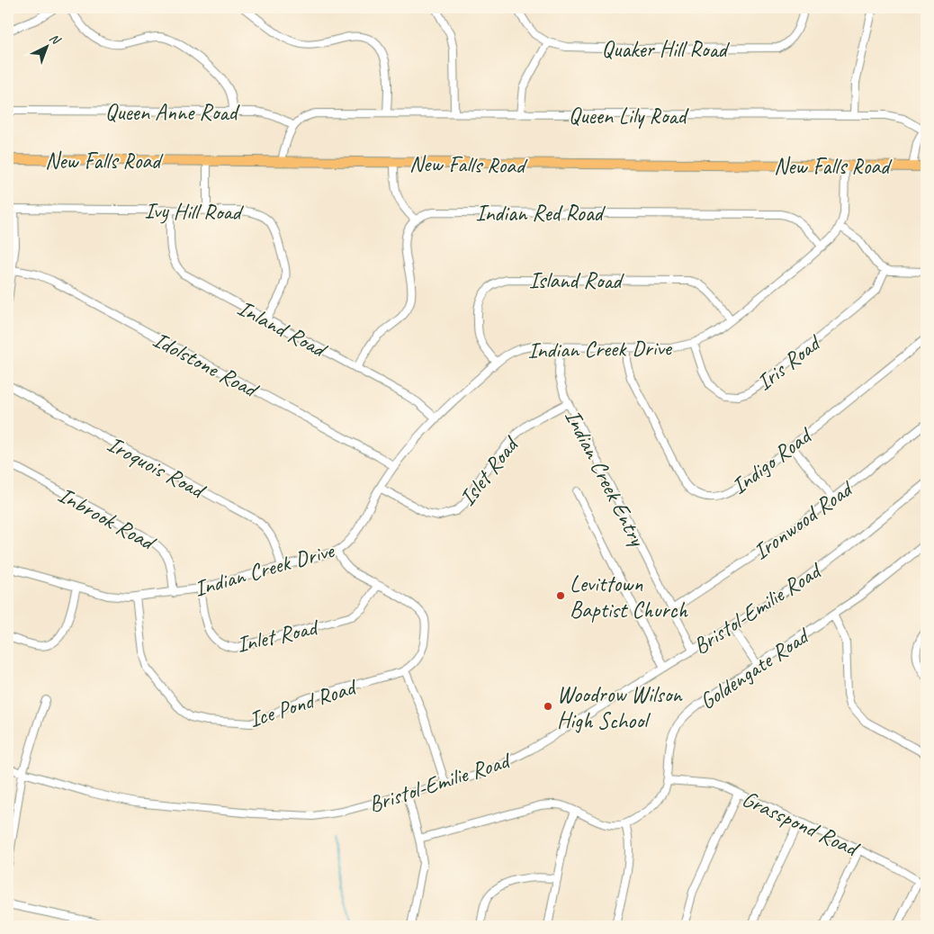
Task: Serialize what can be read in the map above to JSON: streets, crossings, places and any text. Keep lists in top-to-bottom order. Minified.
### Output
{"streets":{"main road":["New Falls Road"],"street":["Quaker Hill Road","Queen Anne Road","Queen Lily Road","Ivy Hill Road","Indian Red Road","Island Road","Inland Road","Indian Creek Drive","Iris Road","Idolstone Road","Indigo Road","Iroquois Road","Islet Road","Indian Creek Entry","Inbrook Road","Ironwood Road","Bristol-Emilie Road","Inlet Road","Goldengate Road","Ice Pond Road","Grasspond Road"]},"crossings":[["Queen Anne Road","Queen Lily Road"],["Queen Lily Road","New Falls Road"],["Ivy Hill Road","Inland Road"],["Indian Red Road","Indian Creek Drive"],["Island Road","Indian Creek Drive"],["Inland Road","Indian Creek Drive"],["Indian Creek Drive","Iris Road"],["Indian Creek Drive","Idolstone Road"],["Indian Creek Drive","Indigo Road"],["Indian Creek Drive","Iroquois Road"],["Indian Creek Drive","Islet Road"],["Indian Creek Drive","Indian Creek Entry"],["Indian Creek Drive","Inbrook Road"],["Indian Creek Drive","Inlet Road"],["Indian Creek Drive","Ice Pond Road"],["Islet Road","Indian Creek Entry"],["Indian Creek Entry","Ironwood Road"],["Indian Creek Entry","Bristol-Emilie Road"],["Goldengate Road","Grasspond Road"]],"places":["Levittown Baptist Church","Woodrow Wilson High School"],"north":"top right"}
